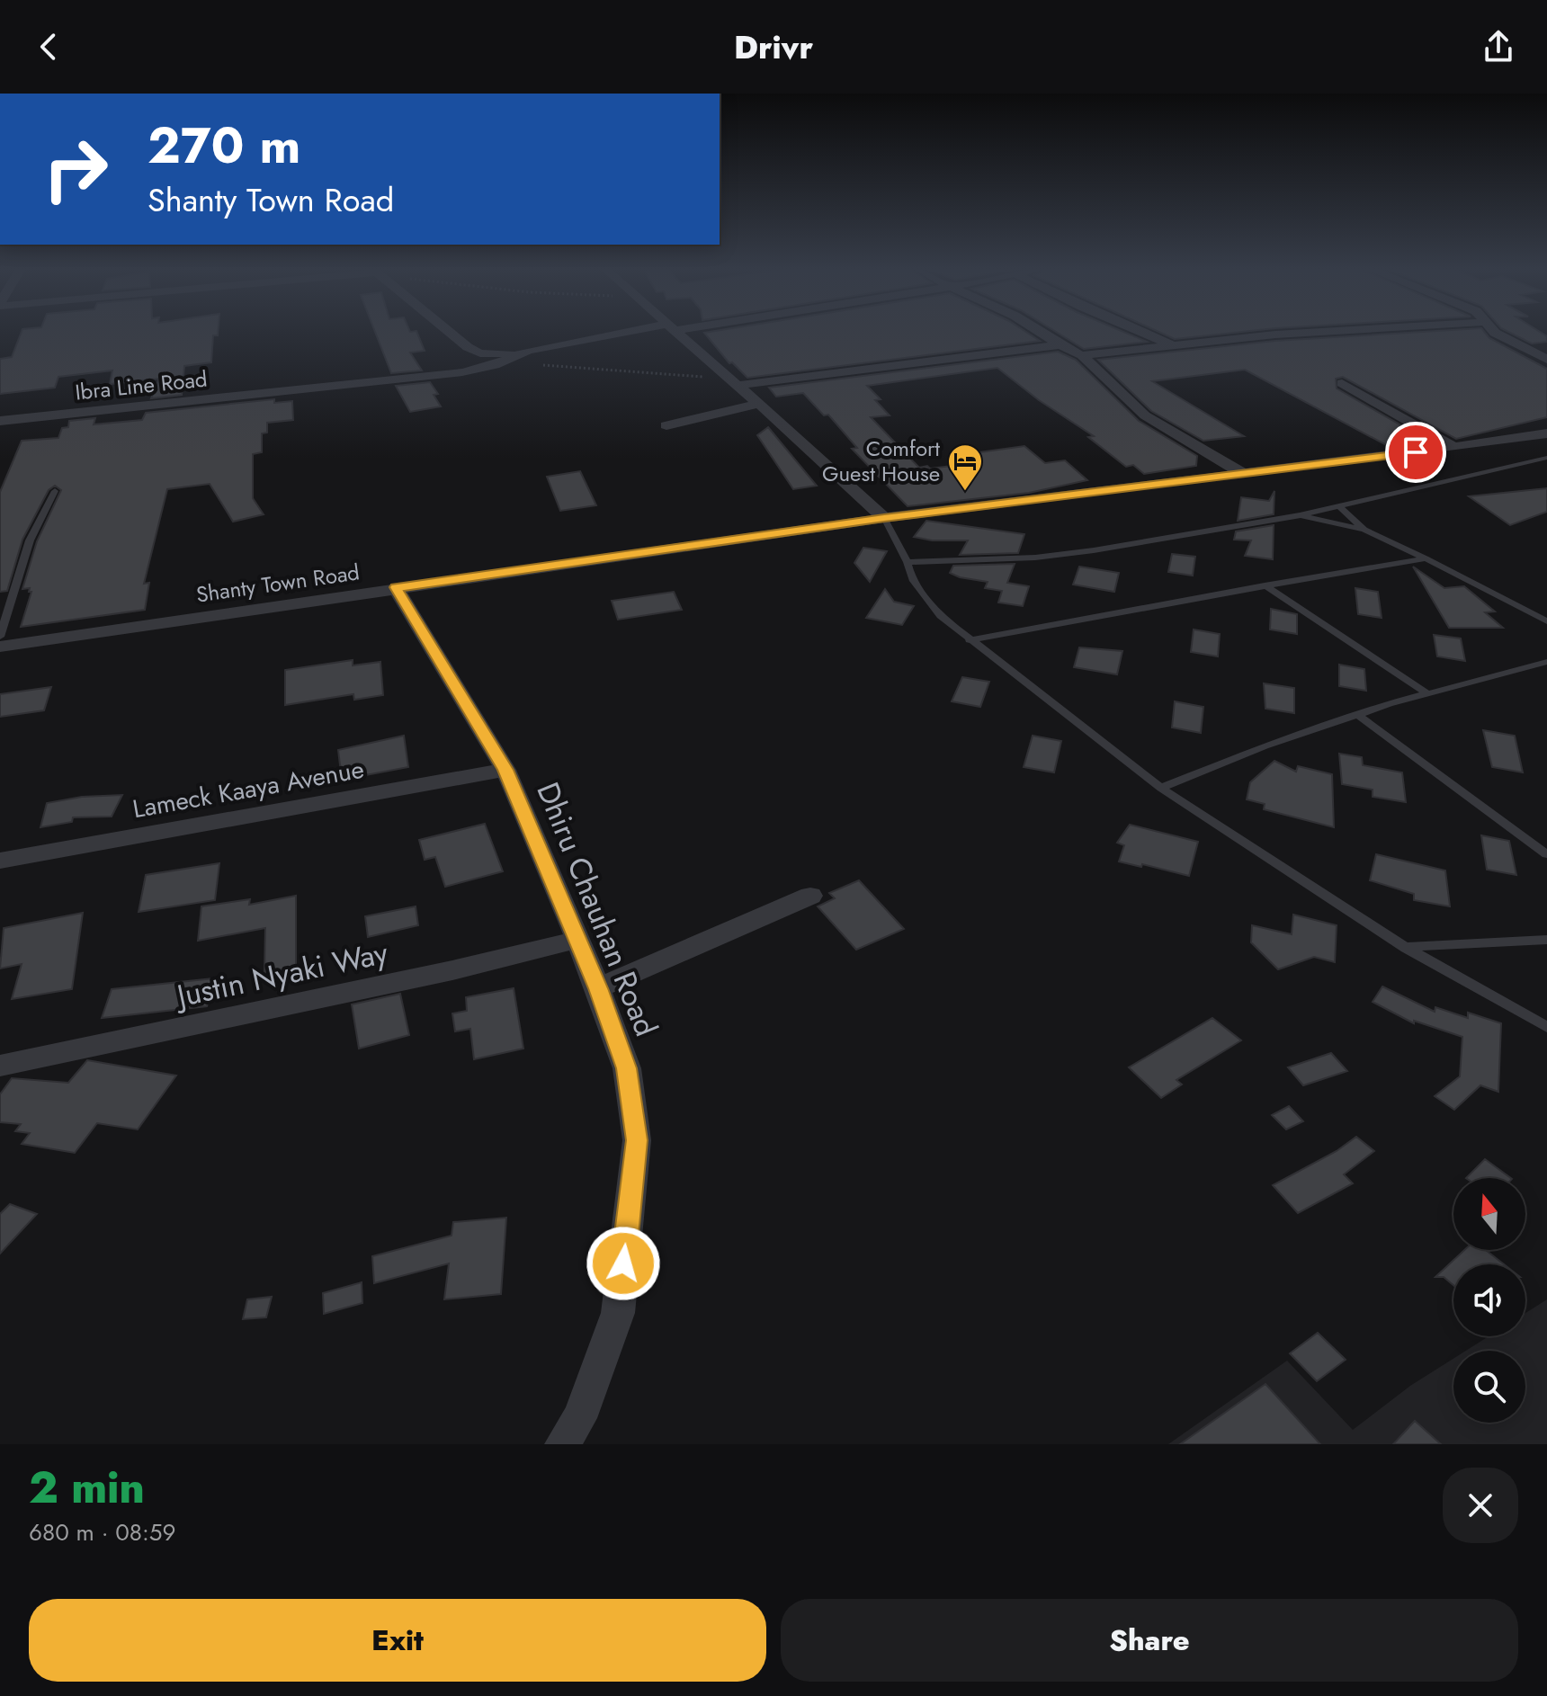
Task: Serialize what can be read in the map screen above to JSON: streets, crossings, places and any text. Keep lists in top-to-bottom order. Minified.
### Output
{"streets":{"street":["Ibra Line Road","Shanty Town Road","Lameck Kaaya Avenue","Dhiru Chauhan Road","Justin Nyaki Way"]},"crossings":[["Shanty Town Road","Dhiru Chauhan Road"],["Lameck Kaaya Avenue","Dhiru Chauhan Road"],["Dhiru Chauhan Road","Justin Nyaki Way"]],"places":{"hotel":["Comfort Guest House"]},"north":"top","page":{"header":"Drivr","turn":["270 m","Shanty Town Road"],"heading":["2 min","680 m · 08:59"],"buttons":["Exit","Share"]}}
